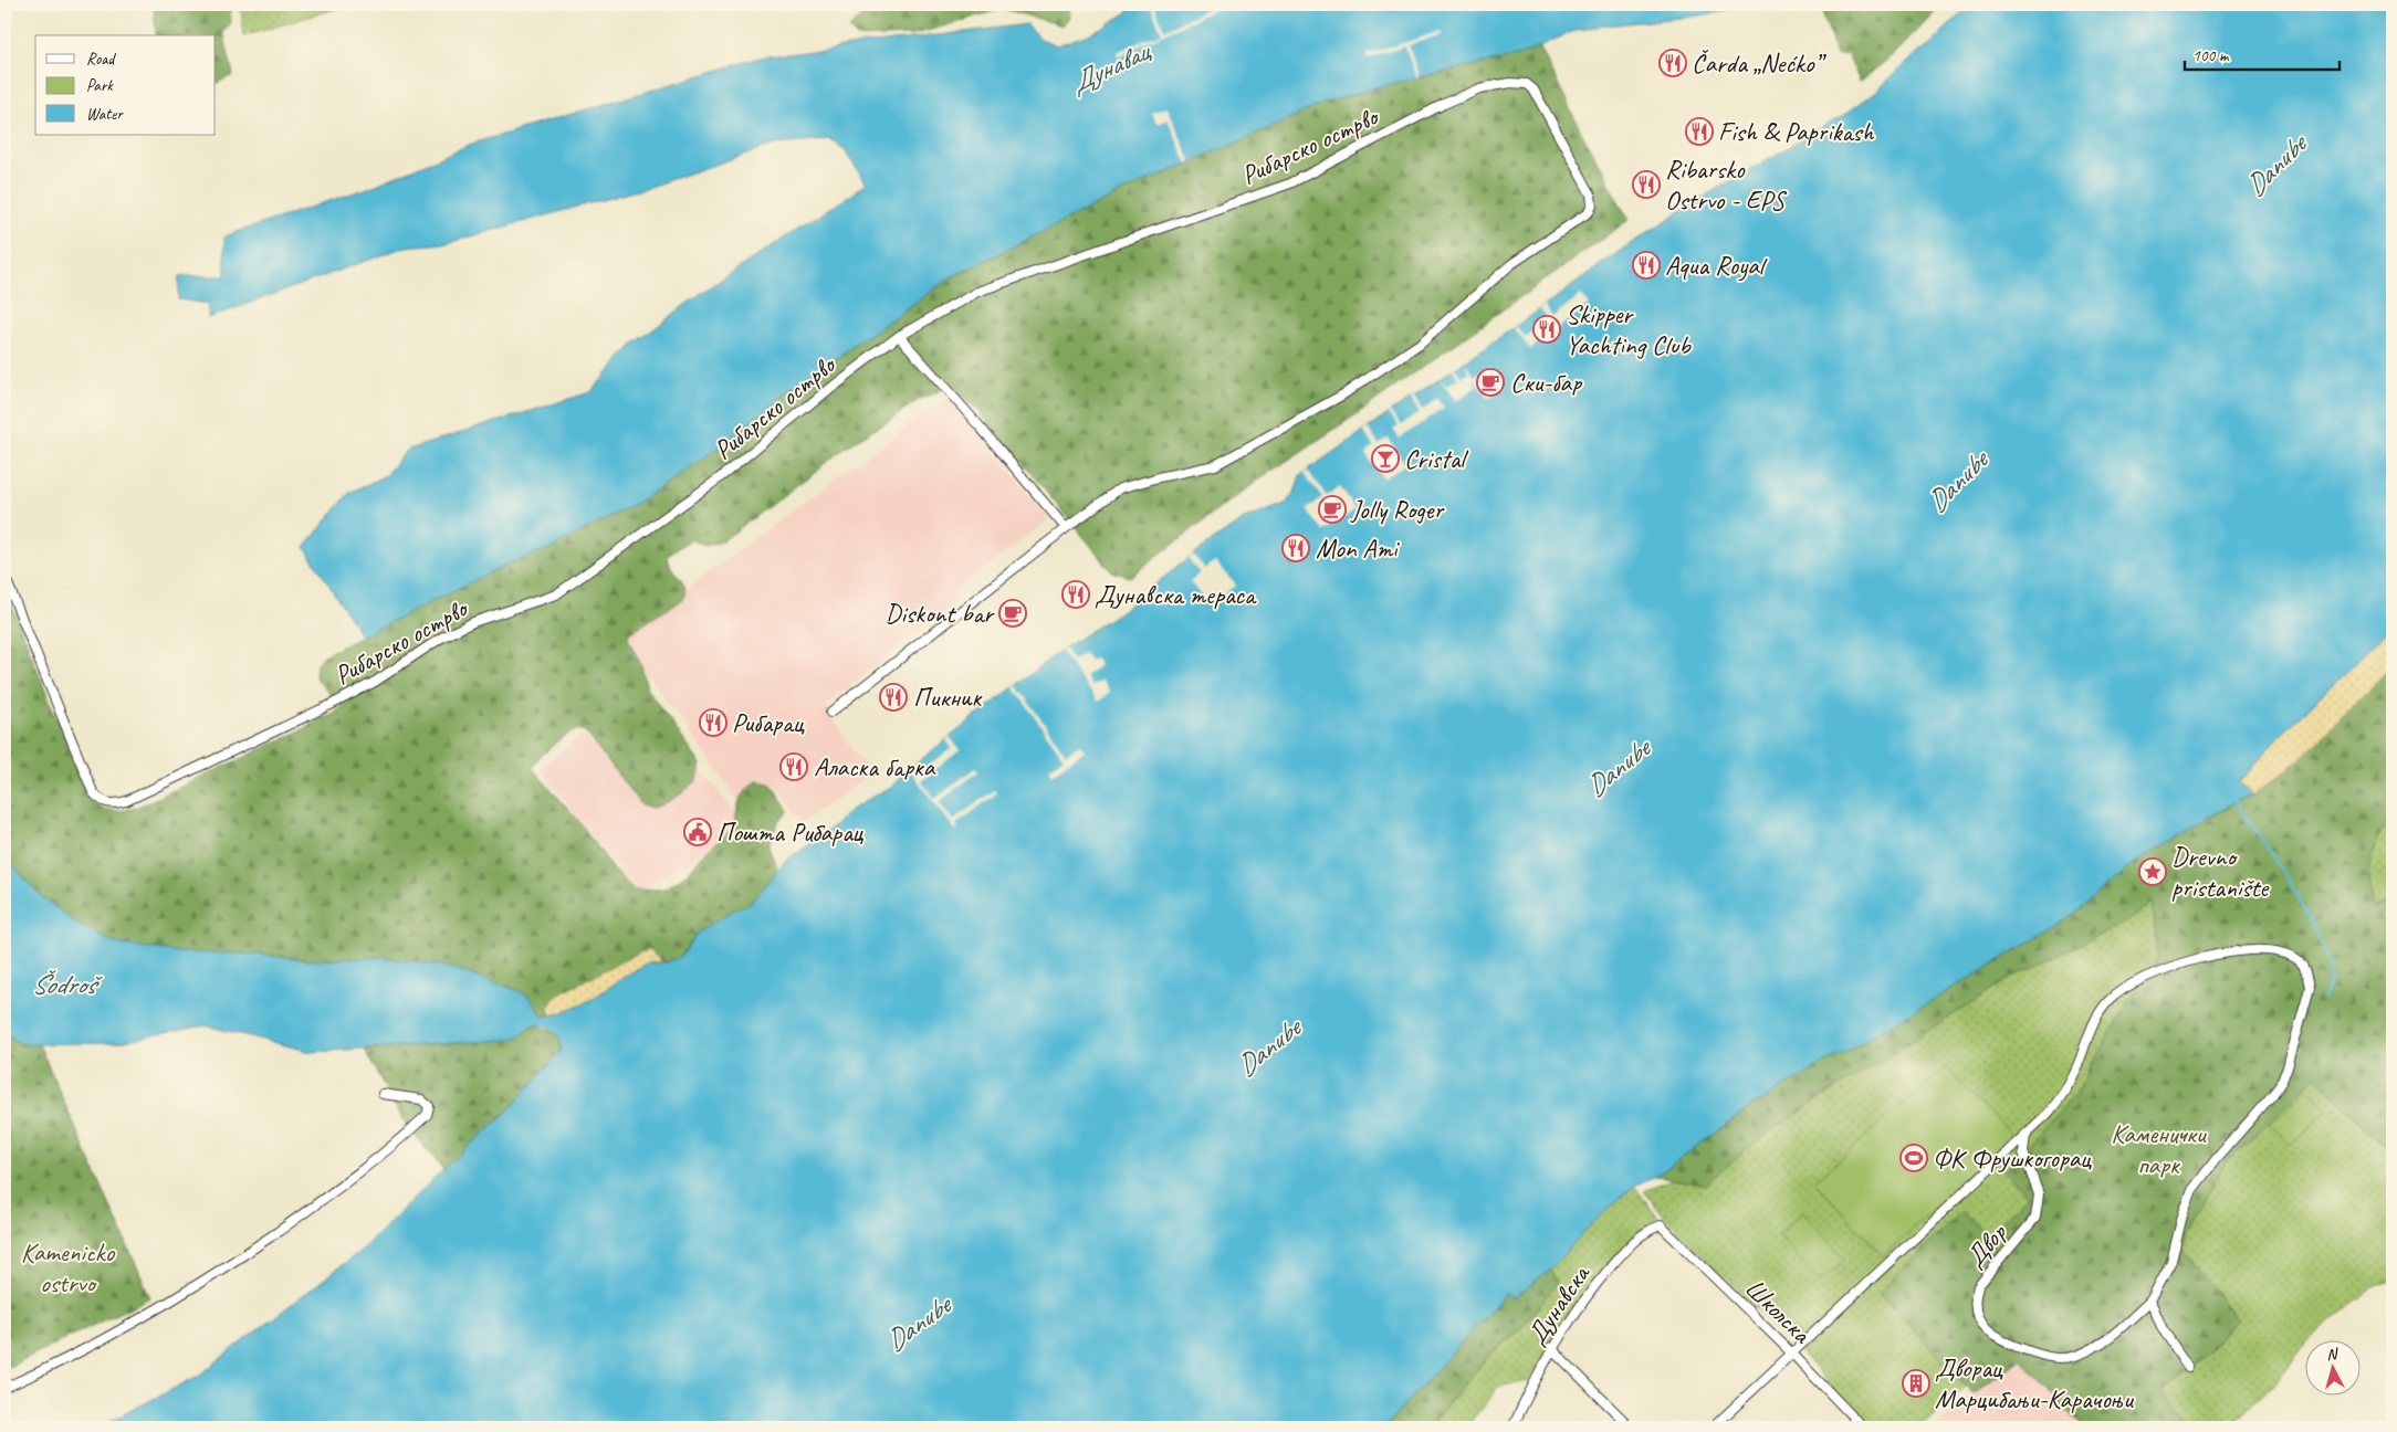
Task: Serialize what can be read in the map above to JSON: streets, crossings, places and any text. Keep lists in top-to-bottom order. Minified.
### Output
{"streets":{"street":["Рибарско острво","Двор","Дунавска","Школска"]},"crossings":[["Двор","Школска"],["Дунавска","Школска"]],"water":["Дунавац","Danube","Šodroš"],"parks":["Каменички парк","Kamenicko ostrvo"],"places":{"restaurant":["Čarda „Nećko”","Fish & Paprikash","Ribarsko Ostrvo - EPS","Aqua Royal","Skipper Yachting Club","Mon Ami","Дунавска тераса","Пикник","Рибарац","Аласка барка"],"cafe":["Ски-бар","Jolly Roger","Diskont bar"],"bar":["Cristal"],"public building":["Пошта Рибарац"],"place":["Drevno pristanište"],"sports":["ФК Фрушкогорац"],"building":["Дворац Марцибањи-Карачоњи"]},"legend":["Road","Park","Water"],"scale_bar":"100 m","north":"top"}
